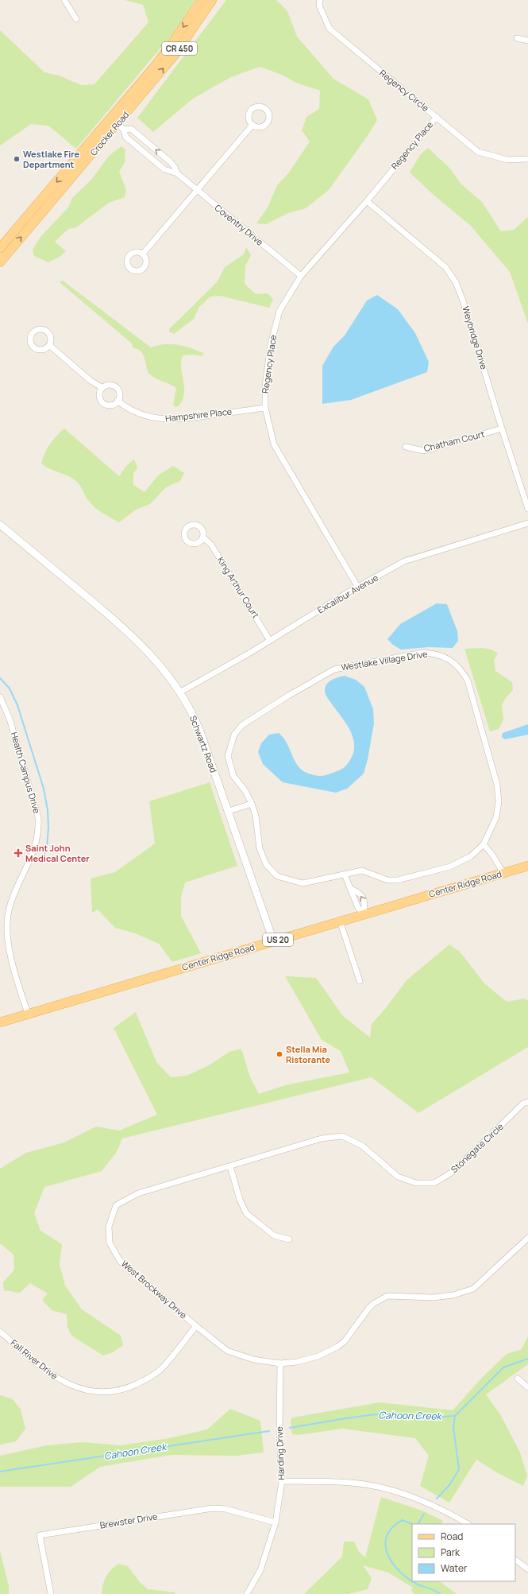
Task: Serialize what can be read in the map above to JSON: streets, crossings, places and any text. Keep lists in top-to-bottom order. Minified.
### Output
{"streets":{"main road":["CR 450","Crocker Road","Center Ridge Road","US 20"],"street":["Regency Circle","Regency Place","Coventry Drive","Weybridge Drive","Hampshire Place","Chatham Court","King Arthur Court","Excalibur Avenue","Westlake Village Drive","Schwartz Road","Health Campus Drive","Stonegate Circle","West Brockway Drive","Fall River Drive","Harding Drive","Brewster Drive"]},"crossings":[["Regency Circle","Regency Place"],["Crocker Road","Coventry Drive"],["Regency Place","Coventry Drive"],["Regency Place","Weybridge Drive"],["Regency Place","Hampshire Place"],["Regency Place","Excalibur Avenue"],["Weybridge Drive","Chatham Court"],["King Arthur Court","Excalibur Avenue"],["Excalibur Avenue","Schwartz Road"],["Schwartz Road","Center Ridge Road"],["Health Campus Drive","Center Ridge Road"],["Stonegate Circle","West Brockway Drive"],["West Brockway Drive","Fall River Drive"],["West Brockway Drive","Harding Drive"],["Harding Drive","Brewster Drive"]],"water":["Cahoon Creek"],"places":{"other":["Westlake Fire Department","Stella Mia Ristorante"],"health":["Saint John Medical Center"]},"legend":["Road","Park","Water"]}
